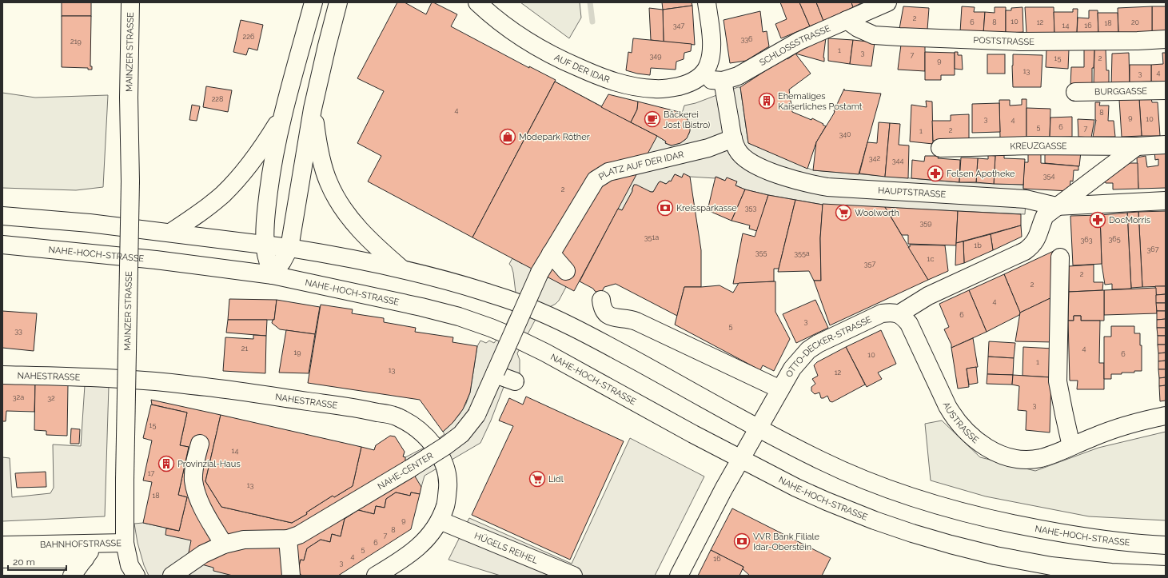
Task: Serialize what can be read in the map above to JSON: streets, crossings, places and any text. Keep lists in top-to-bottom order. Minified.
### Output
{"streets":{"street":["POSTSTRASSE","SCHLOSSSTRASSE","MAINZER STRASSE","AUF DER IDAR","BURGGASSE","KREUZGASSE","PLATZ AUF DER IDAR","HAUPTSTRASSE","NAHE-HOCH-STRASSE","OTTO-DECKER-STRASSE","NAHESTRASSE","AUSTRASSE","NAHE-CENTER","BAHNHOFSTRASSE","HÜGELS REIHEL"]},"crossings":[["POSTSTRASSE","SCHLOSSSTRASSE"],["SCHLOSSSTRASSE","AUF DER IDAR"],["SCHLOSSSTRASSE","HAUPTSTRASSE"],["MAINZER STRASSE","BAHNHOFSTRASSE"],["PLATZ AUF DER IDAR","HAUPTSTRASSE"],["PLATZ AUF DER IDAR","NAHE-CENTER"],["NAHE-HOCH-STRASSE","OTTO-DECKER-STRASSE"],["OTTO-DECKER-STRASSE","AUSTRASSE"],["NAHESTRASSE","HÜGELS REIHEL"]],"places":{"building":["Ehemaliges Kaiserliches Postamt","Provinzial-Haus"],"cafe":["Bäckerei Jost (Bistro)"],"shop":["Modepark Röther"],"pharmacy":["Felsen Apotheke","DocMorris"],"bank":["Kreissparkasse","VVR Bank Filiale Idar-Oberstein"],"supermarket":["Woolworth","Lidl"]},"house_numbers":["2","10","6","8","12","20","18","347","14","16","226","336","219","1","3","7","349","15","2","9","13","4","3","228","4","8","9","3","10","4","5","6","7","2","1","340","342","344","354","2","353","359","351a","365","363","1b","367","355","355a","1c","357","2","2","4","6","3","5","33","21","4","19","6","10","1","13","12","32a","32","3","15","14","17","13","18","9","8","7","6","5","4","16","3"],"scale_bar":"20 m"}
